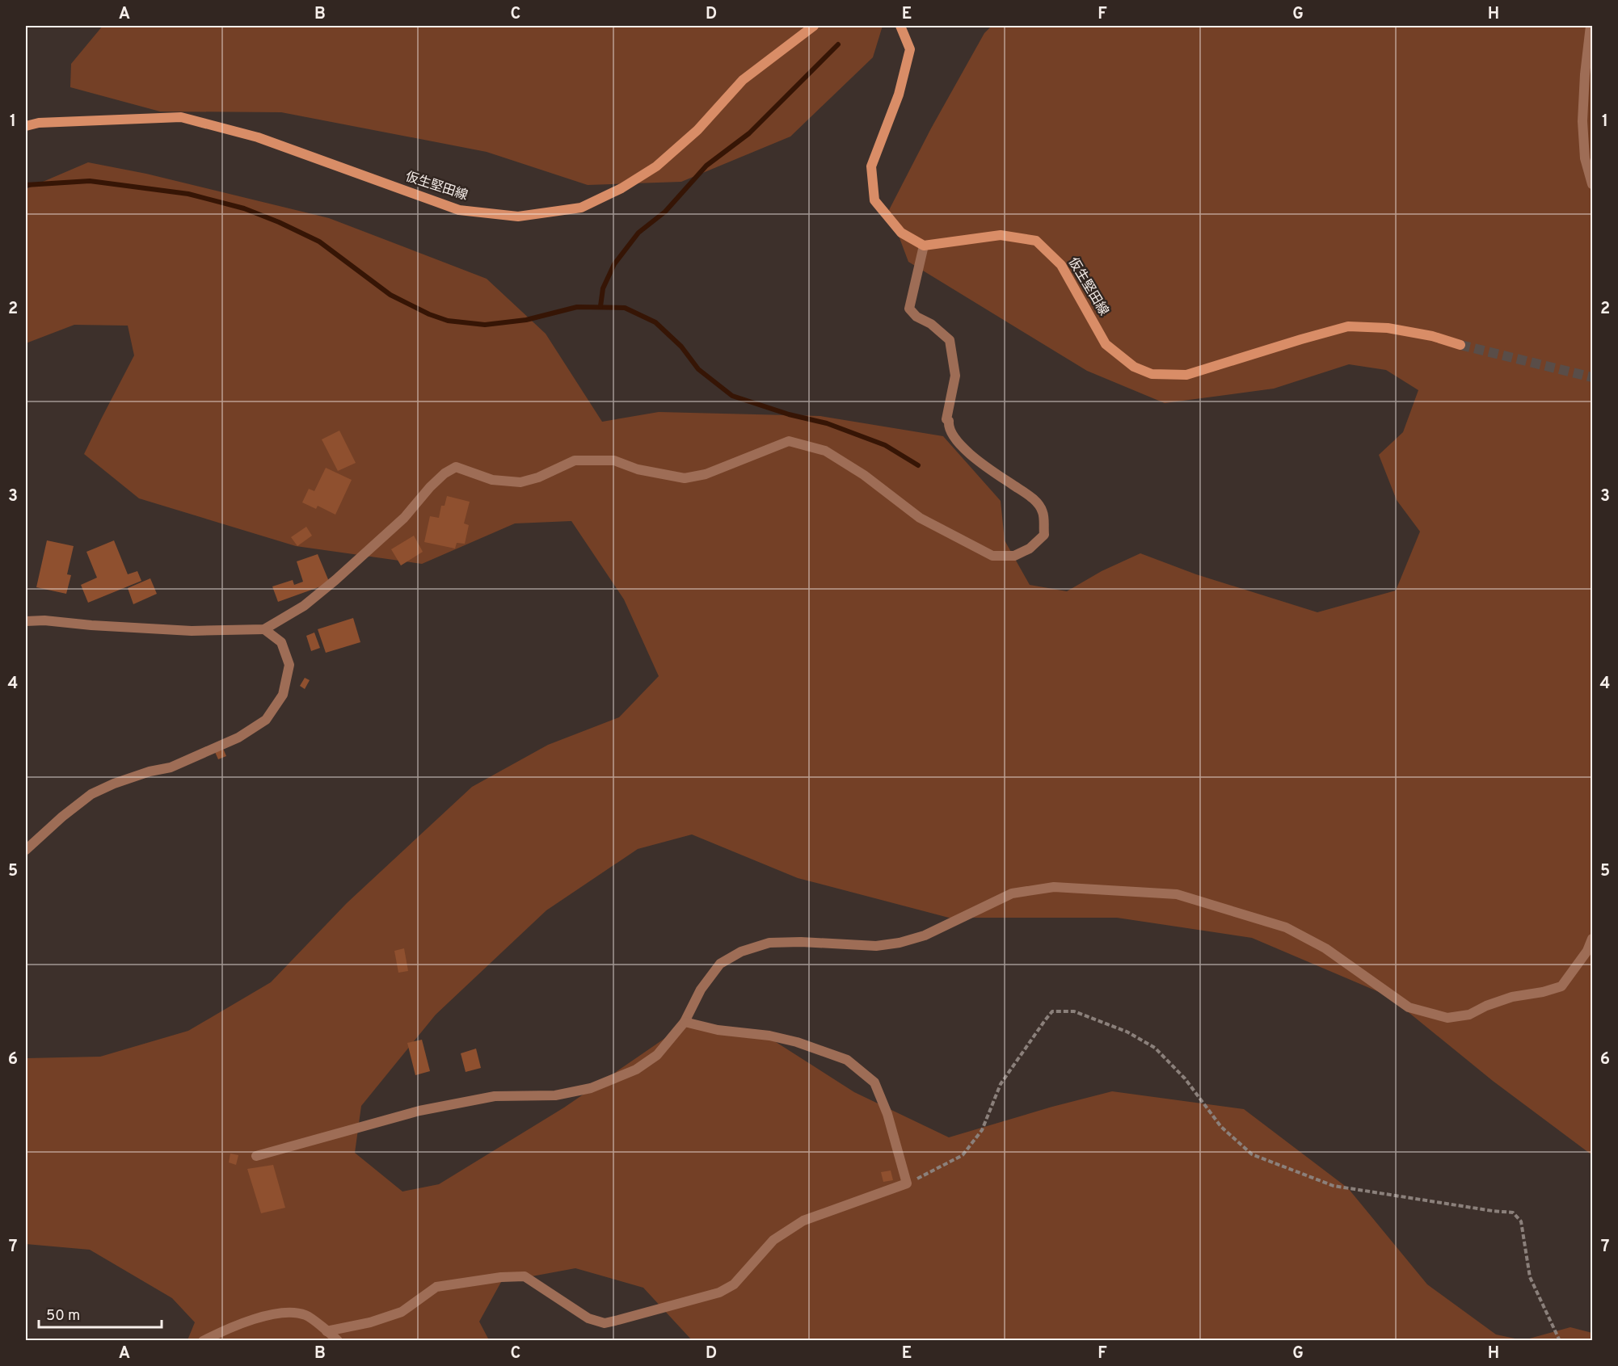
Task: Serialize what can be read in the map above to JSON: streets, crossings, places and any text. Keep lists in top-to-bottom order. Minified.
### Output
{"streets":{"main road":["仮生堅田線"]},"scale_bar":"50 m","grid":{"columns":["A","B","C","D","E","F","G","H"],"rows":["1","2","3","4","5","6","7"]}}
